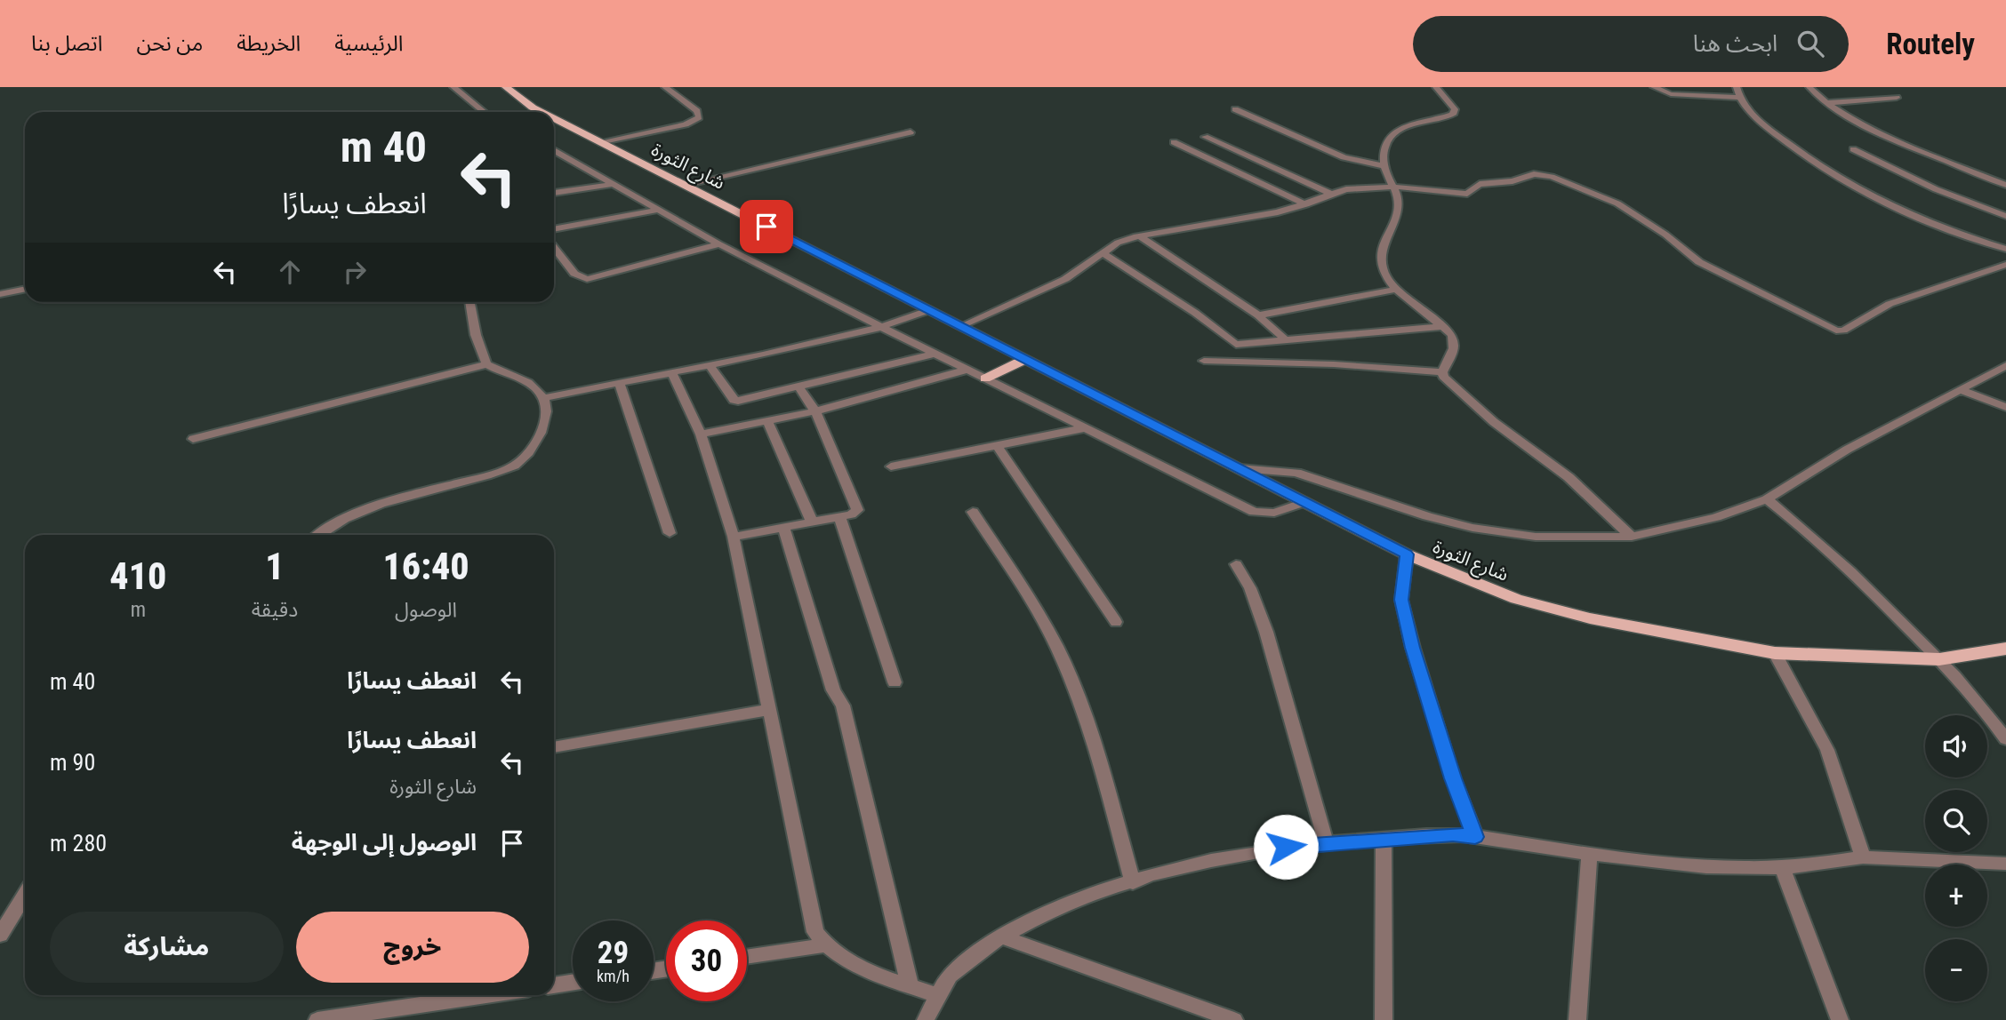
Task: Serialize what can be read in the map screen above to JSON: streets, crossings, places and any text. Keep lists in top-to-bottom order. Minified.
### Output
{"streets":{"main road":["شارع الثورة"]},"page":{"header":"Routely","search":"ابحث هنا","nav":["الرئيسية","الخريطة","من نحن","اتصل بنا"],"turn":["40 m","انعطف يسارًا"],"eta":["16:40","الوصول","1","دقيقة","410","m"],"list":[{"name":"انعطف يسارًا","value":"40 m"},{"name":"انعطف يسارًا","note":"شارع الثورة","value":"90 m"},{"name":"الوصول إلى الوجهة","value":"280 m"}],"map_buttons":["+","−"],"buttons":["خروج","مشاركة"],"speed":"29 km/h","limit":"30"}}
